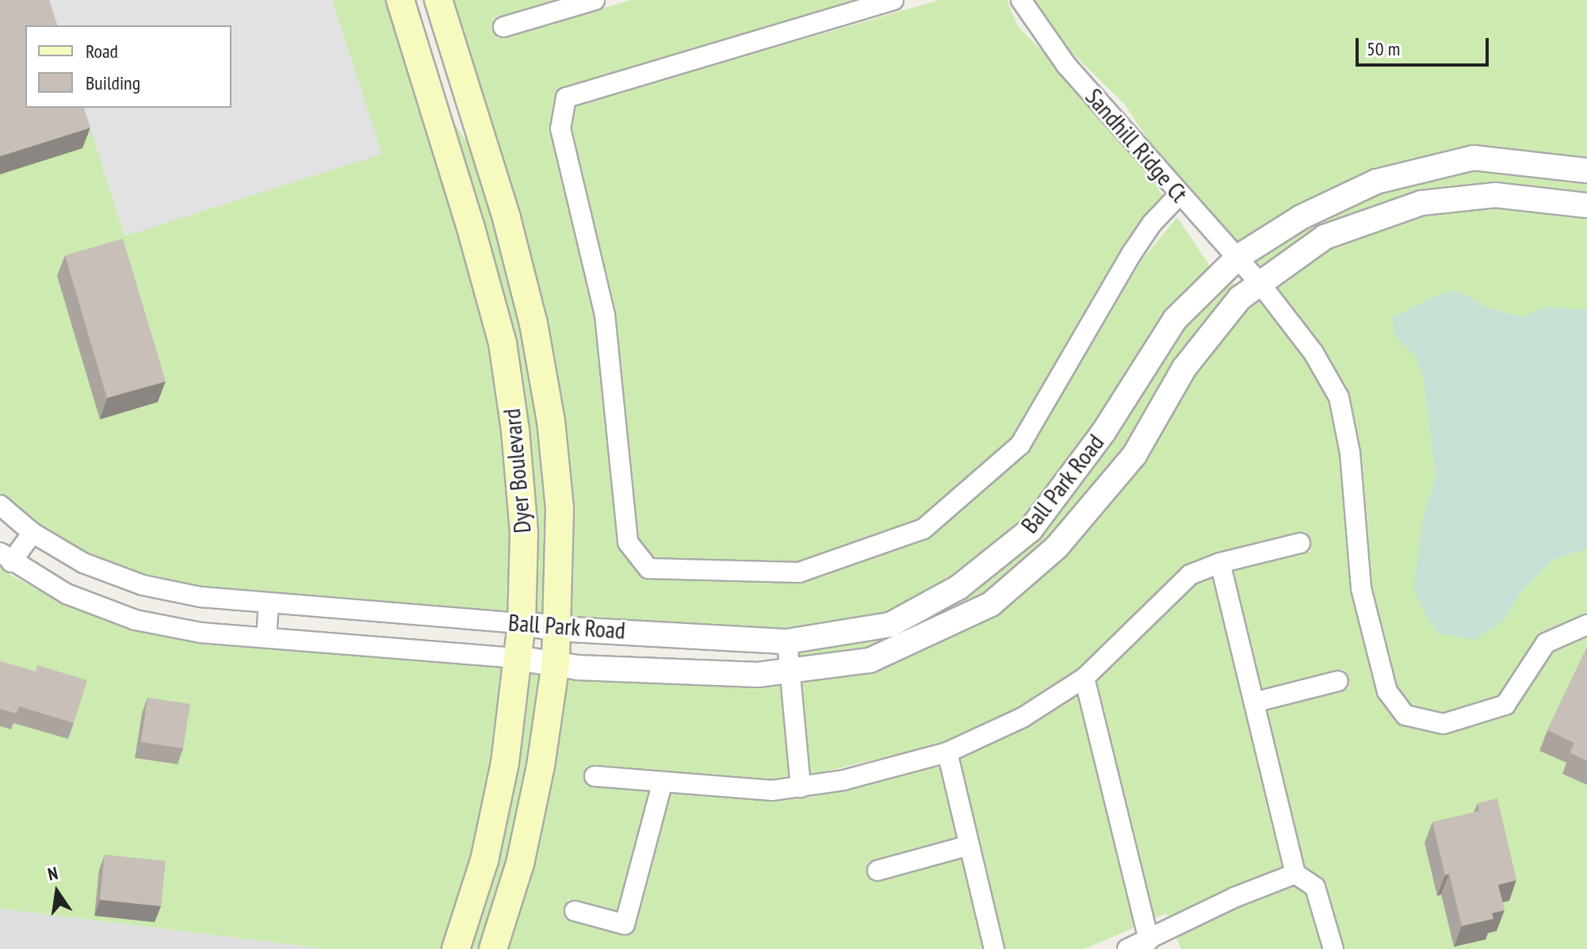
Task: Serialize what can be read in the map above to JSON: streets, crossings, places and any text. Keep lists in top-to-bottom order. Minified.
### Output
{"streets":{"main road":["Dyer Boulevard"],"street":["Sandhill Ridge Ct","Ball Park Road"]},"crossings":[["Sandhill Ridge Ct","Ball Park Road"],["Dyer Boulevard","Ball Park Road"]],"legend":["Road","Building"],"scale_bar":"50 m","north":"top"}
